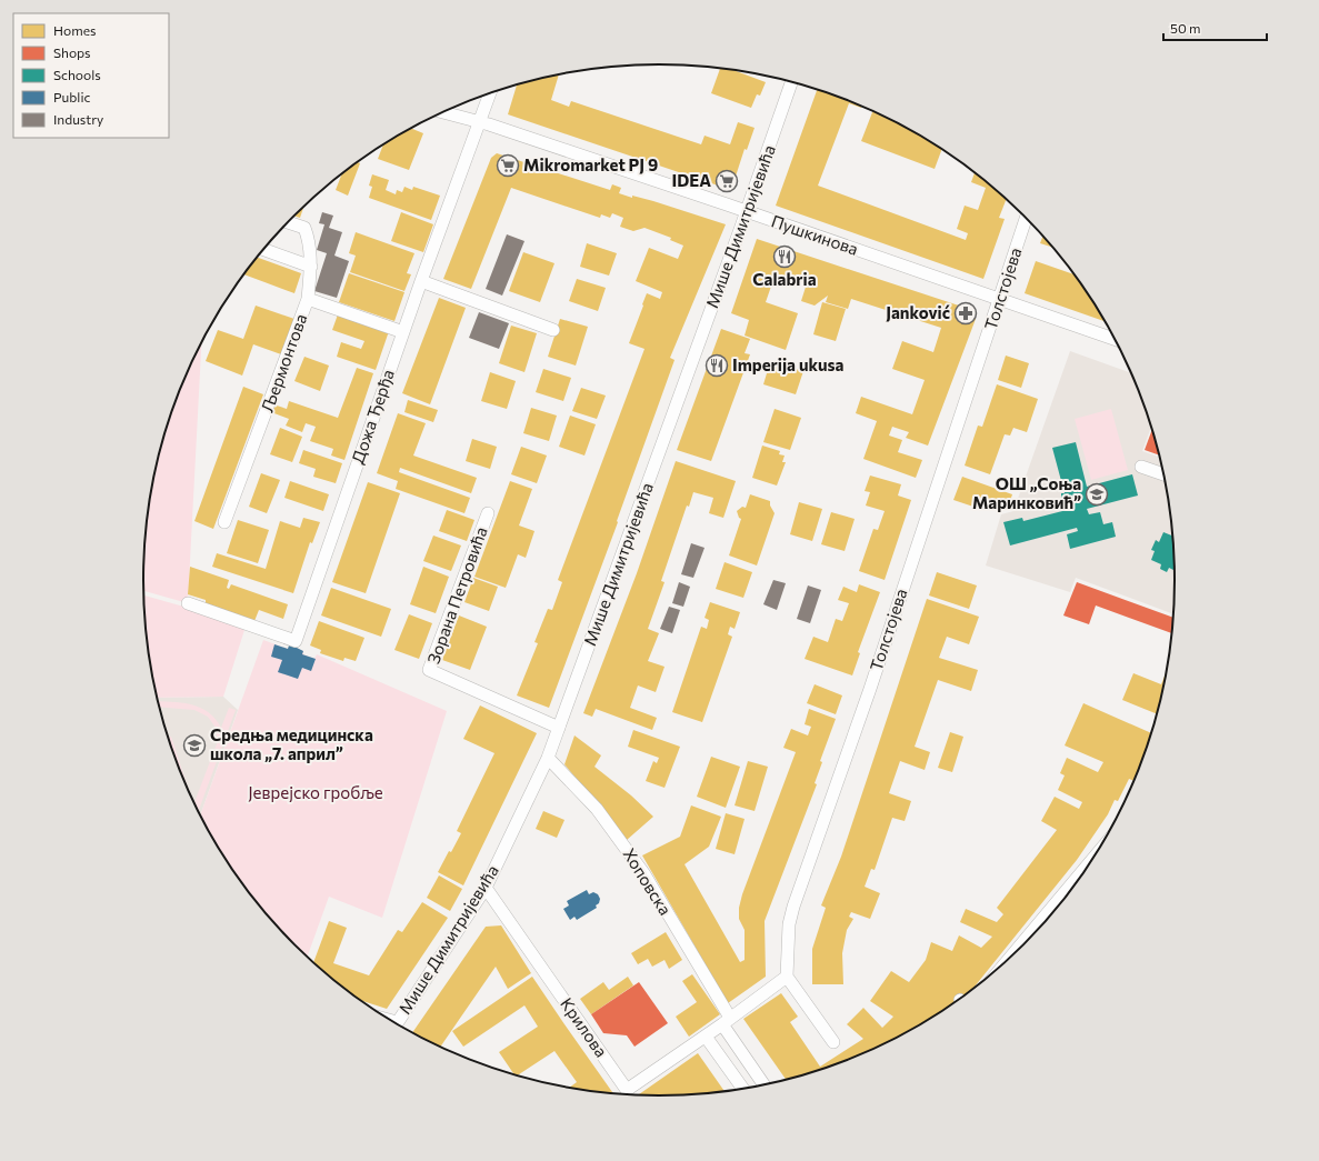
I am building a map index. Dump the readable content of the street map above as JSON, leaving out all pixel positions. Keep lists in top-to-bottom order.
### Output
{
  "streets": {
    "street": [
      "Мише Димитријевића",
      "Пушкинова",
      "Толстојева",
      "Љермонтова",
      "Дожа Ђерђа",
      "Зорана Петровића",
      "Хоповска",
      "Крилова"
    ]
  },
  "crossings": [
    ["Мише Димитријевића", "Пушкинова"],
    ["Мише Димитријевића", "Зорана Петровића"],
    ["Мише Димитријевића", "Хоповска"],
    ["Мише Димитријевића", "Крилова"],
    ["Пушкинова", "Толстојева"],
    ["Пушкинова", "Дожа Ђерђа"],
    ["Толстојева", "Крилова"],
    ["Љермонтова", "Дожа Ђерђа"],
    ["Хоповска", "Крилова"]
  ],
  "parks": ["Јеврејско гробље"],
  "places": {
    "supermarket": ["Mikromarket PJ 9", "IDEA"],
    "restaurant": ["Calabria", "Imperija ukusa"],
    "pharmacy": ["Janković"],
    "school or university": ["ОШ „Соња Маринковић”", "Средња медицинска школа „7. април”"]
  },
  "legend": [
    "Homes",
    "Shops",
    "Schools",
    "Public",
    "Industry"
  ],
  "scale_bar": "50 m"
}
